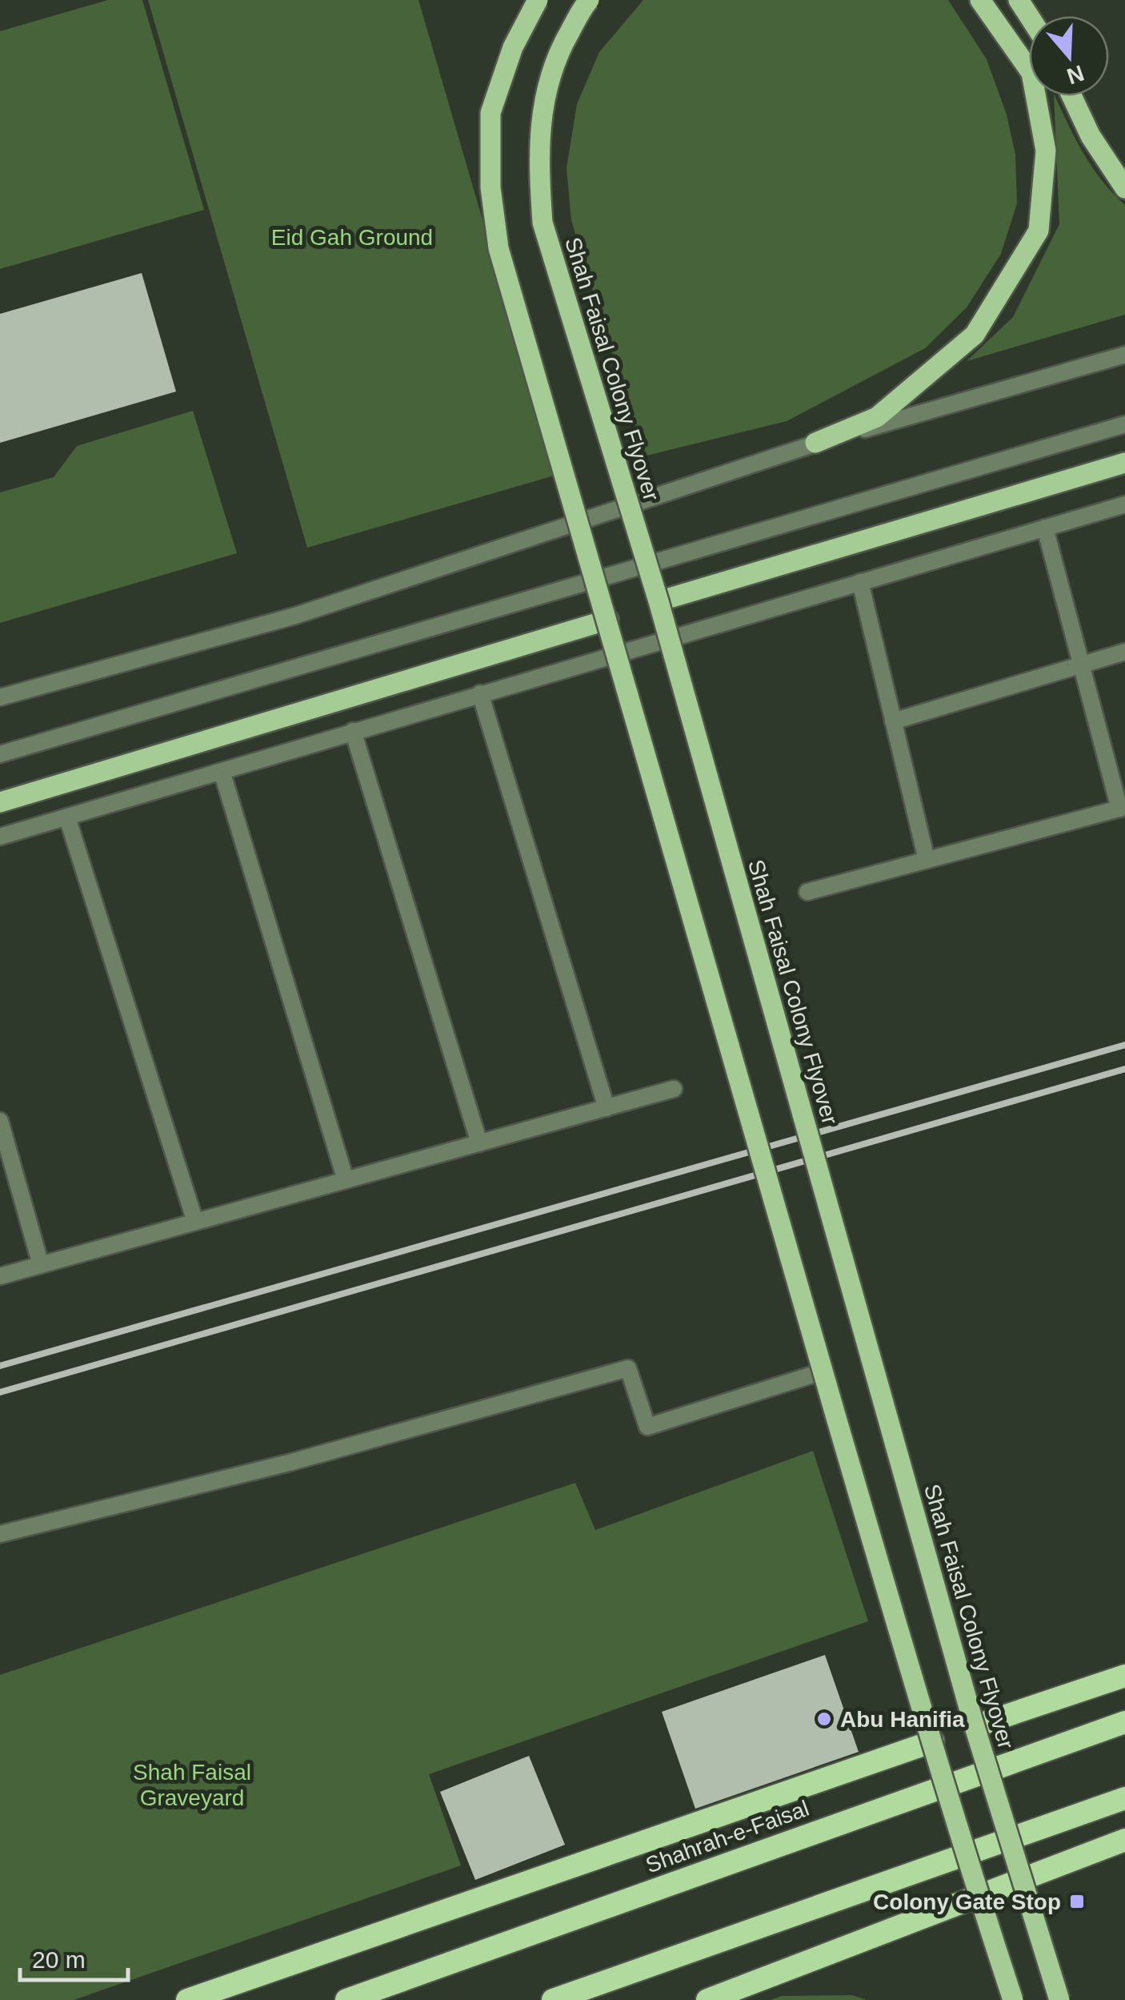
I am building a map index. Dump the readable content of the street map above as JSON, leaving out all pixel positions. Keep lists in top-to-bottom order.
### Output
{
  "streets": {
    "highway": ["Shahrah-e-Faisal"],
    "main road": ["Shah Faisal Colony Flyover"]
  },
  "parks": ["Eid Gah Ground", "Shah Faisal Graveyard"],
  "places": {
    "other": ["Abu Hanifia"],
    "transit": ["Colony Gate Stop"]
  },
  "scale_bar": "20 m",
  "north": "bottom"
}
